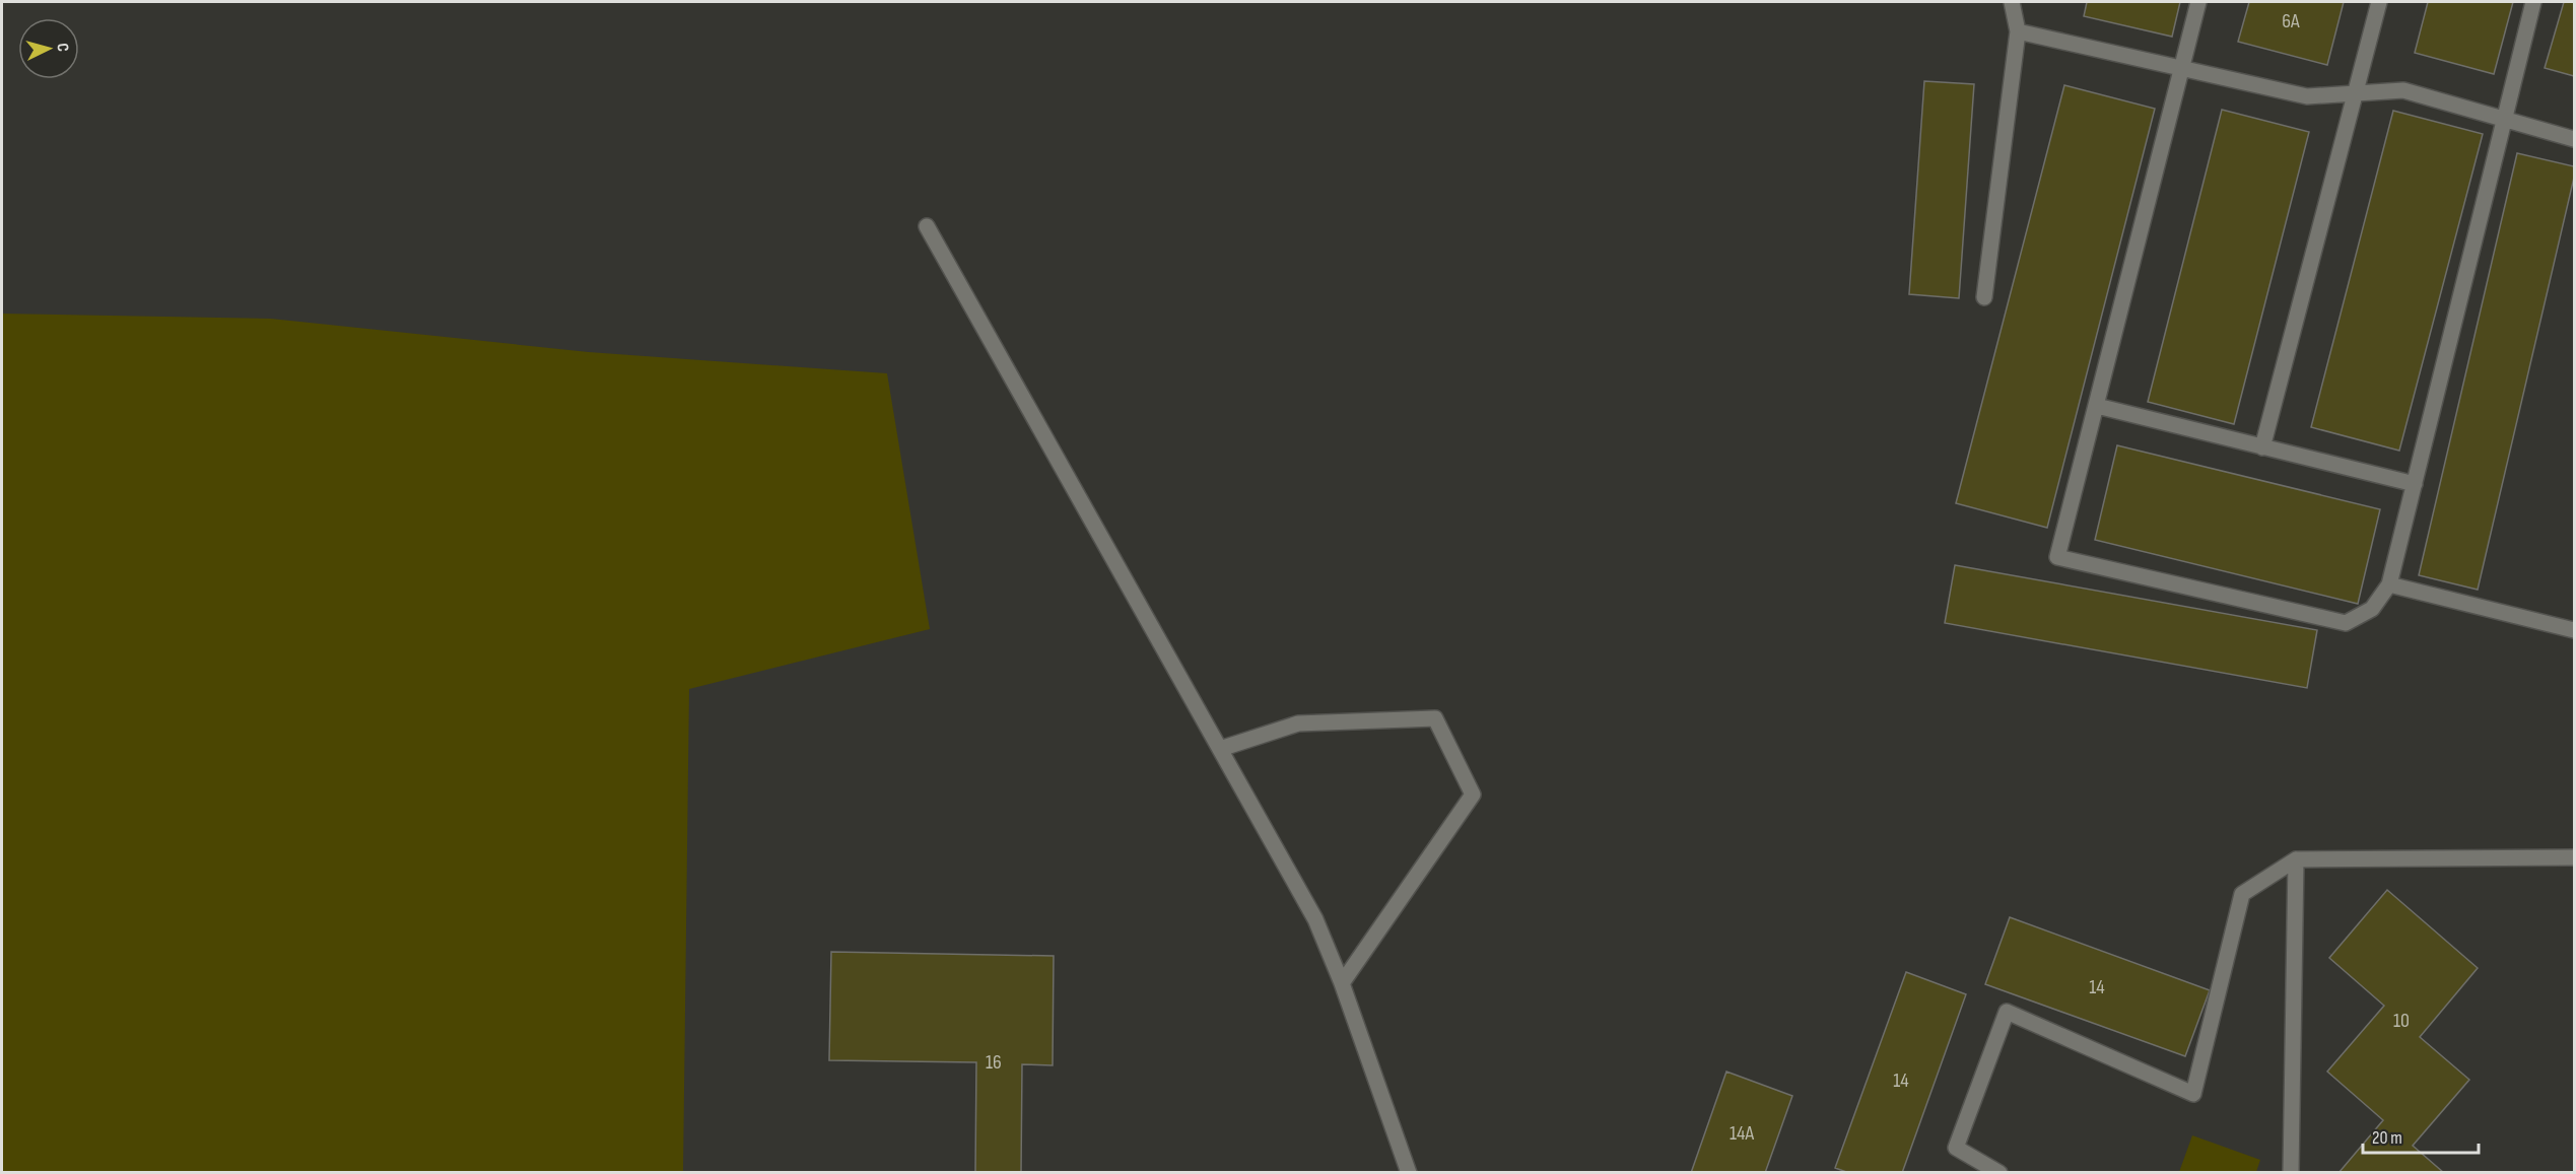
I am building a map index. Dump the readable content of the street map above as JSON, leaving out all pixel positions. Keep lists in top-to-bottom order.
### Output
{
  "house_numbers": [
    "6А",
    "14",
    "10",
    "16",
    "14",
    "14А"
  ],
  "scale_bar": "20 m",
  "north": "right"
}
